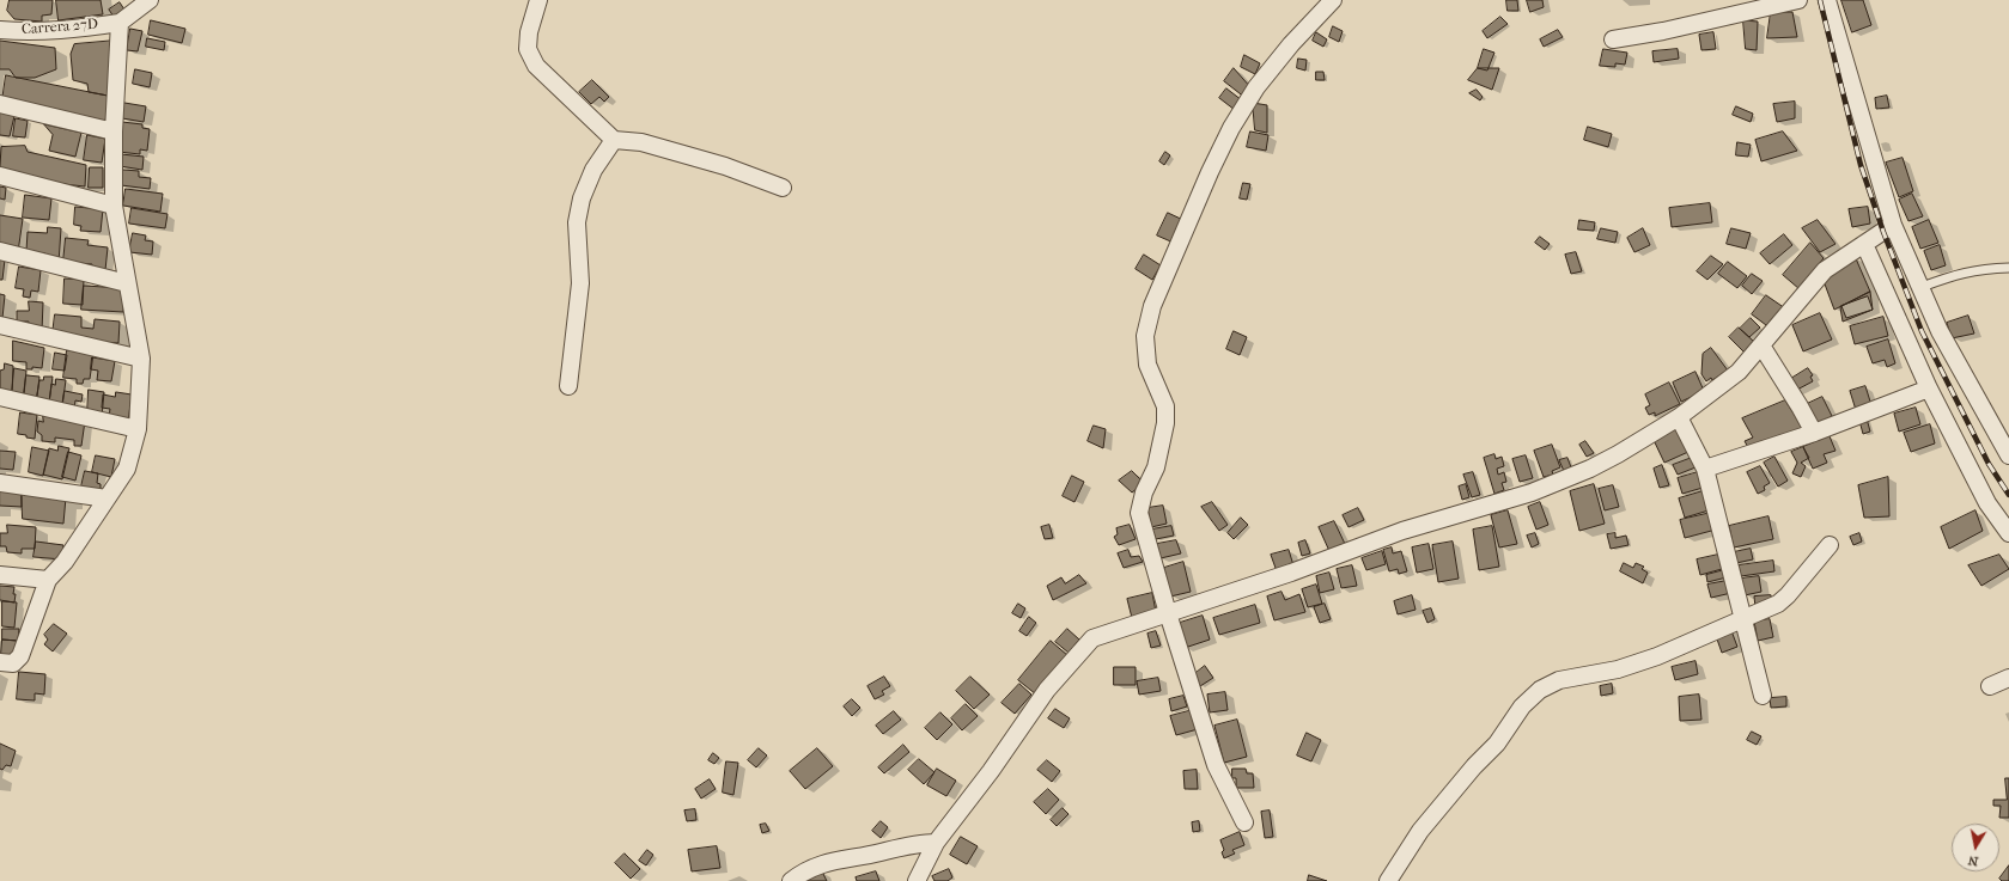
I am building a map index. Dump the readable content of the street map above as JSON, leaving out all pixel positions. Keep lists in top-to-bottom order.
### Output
{
  "streets": {
    "street": ["Carrera 27D"]
  },
  "north": "bottom"
}
